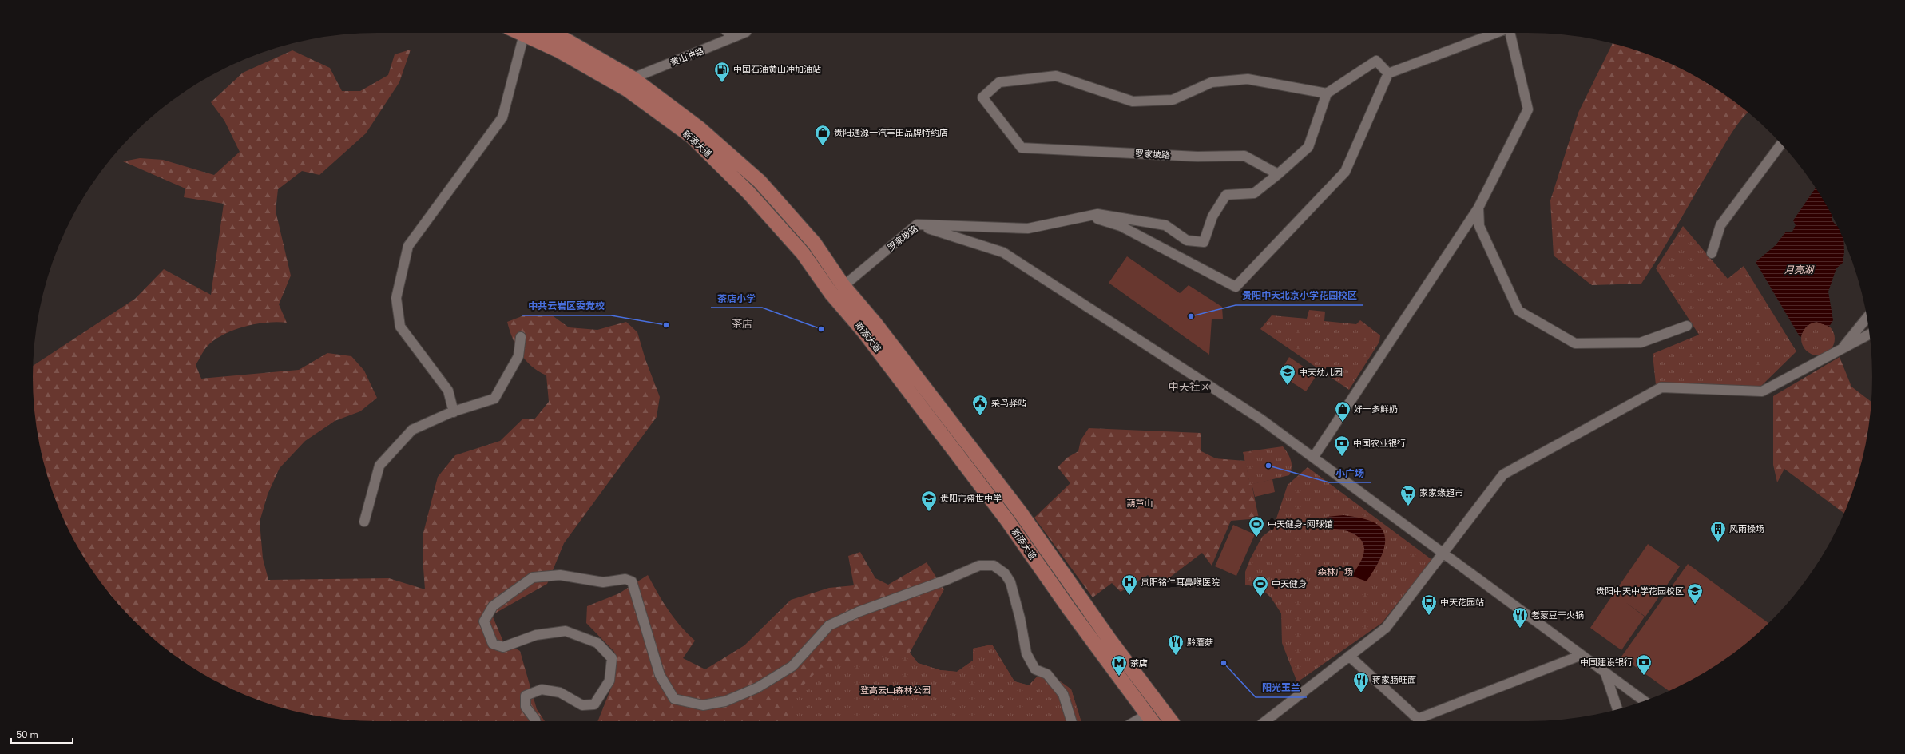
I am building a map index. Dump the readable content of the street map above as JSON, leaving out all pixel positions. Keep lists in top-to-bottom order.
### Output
{
  "streets": {
    "main road": ["新添大道"],
    "street": ["黄山冲路", "罗家坡路"]
  },
  "crossings": [
    ["黄山冲路", "新添大道"],
    ["新添大道", "罗家坡路"]
  ],
  "districts": ["茶店", "中天社区"],
  "water": ["月亮湖"],
  "parks": ["葫芦山", "森林广场", "登高云山森林公园"],
  "places": {
    "fuel station": ["中国石油黄山冲加油站"],
    "shop": ["贵阳通源一汽丰田品牌特约店", "好一多鲜奶"],
    "other": [
      "贵阳中天北京小学花园校区",
      "中共云岩区委党校",
      "茶店小学",
      "小广场",
      "阳光玉兰"
    ],
    "school or university": ["中天幼儿园", "贵阳市盛世中学", "贵阳中天中学花园校区"],
    "public building": ["菜鸟驿站"],
    "bank": ["中国农业银行", "中国建设银行"],
    "supermarket": ["家家缘超市"],
    "sports": ["中天健身-网球馆", "中天健身"],
    "building": ["风雨操场"],
    "hospital": ["贵阳铭仁耳鼻喉医院"],
    "bus stop": ["中天花园站"],
    "restaurant": ["老蒙豆干火锅", "黔蘑菇", "蒋家肠旺面"],
    "metro station": ["茶店"]
  },
  "scale_bar": "50 m"
}
